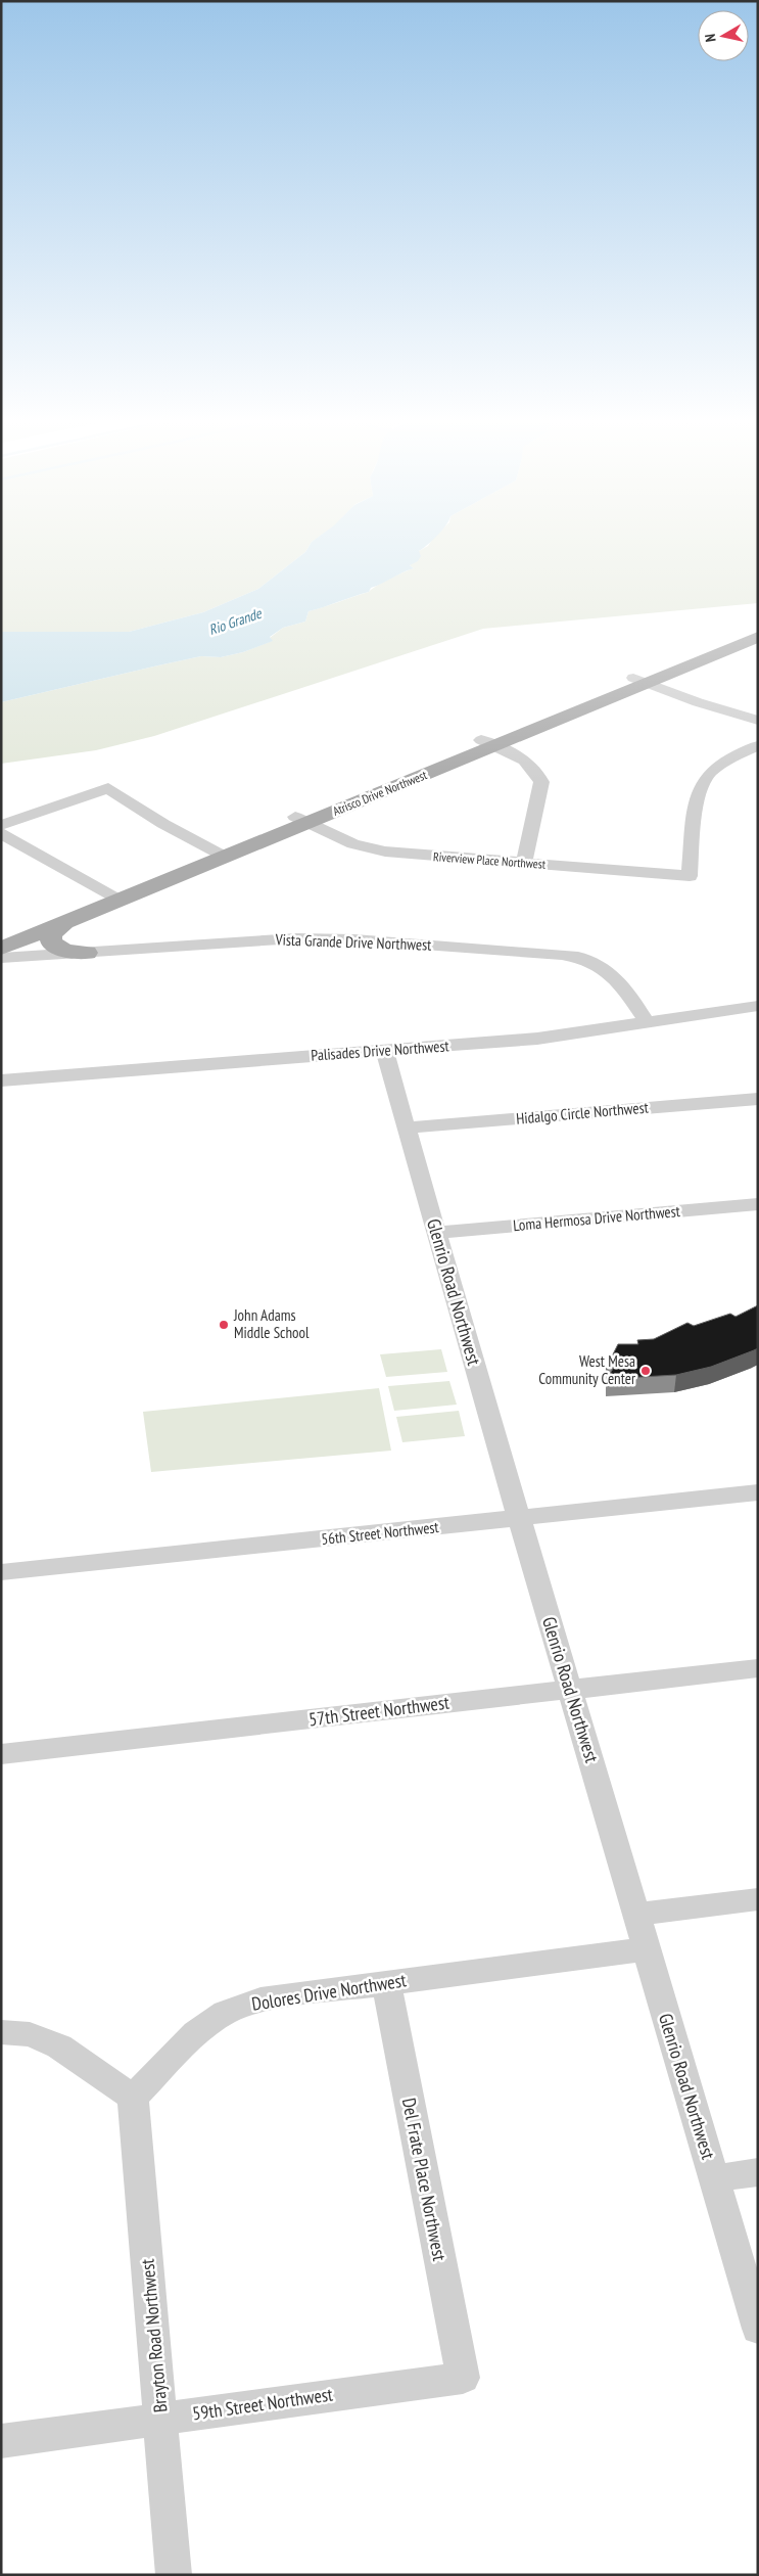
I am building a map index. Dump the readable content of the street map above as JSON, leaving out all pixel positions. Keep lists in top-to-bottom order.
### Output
{
  "streets": {
    "main road": ["Atrisco Drive Northwest"],
    "street": [
      "Riverview Place Northwest",
      "Vista Grande Drive Northwest",
      "Palisades Drive Northwest",
      "Hidalgo Circle Northwest",
      "Loma Hermosa Drive Northwest",
      "Glenrio Road Northwest",
      "56th Street Northwest",
      "57th Street Northwest",
      "Dolores Drive Northwest",
      "Del Frate Place Northwest",
      "Brayton Road Northwest",
      "59th Street Northwest"
    ]
  },
  "crossings": [
    ["Atrisco Drive Northwest", "Riverview Place Northwest"],
    ["Vista Grande Drive Northwest", "Palisades Drive Northwest"],
    ["Palisades Drive Northwest", "Glenrio Road Northwest"],
    ["Hidalgo Circle Northwest", "Glenrio Road Northwest"],
    ["Loma Hermosa Drive Northwest", "Glenrio Road Northwest"],
    ["Glenrio Road Northwest", "56th Street Northwest"],
    ["Glenrio Road Northwest", "57th Street Northwest"],
    ["Glenrio Road Northwest", "Dolores Drive Northwest"],
    ["Dolores Drive Northwest", "Del Frate Place Northwest"],
    ["Dolores Drive Northwest", "Brayton Road Northwest"],
    ["Del Frate Place Northwest", "59th Street Northwest"],
    ["Brayton Road Northwest", "59th Street Northwest"]
  ],
  "water": ["Rio Grande"],
  "places": ["John Adams Middle School", "West Mesa Community Center"],
  "north": "left"
}
